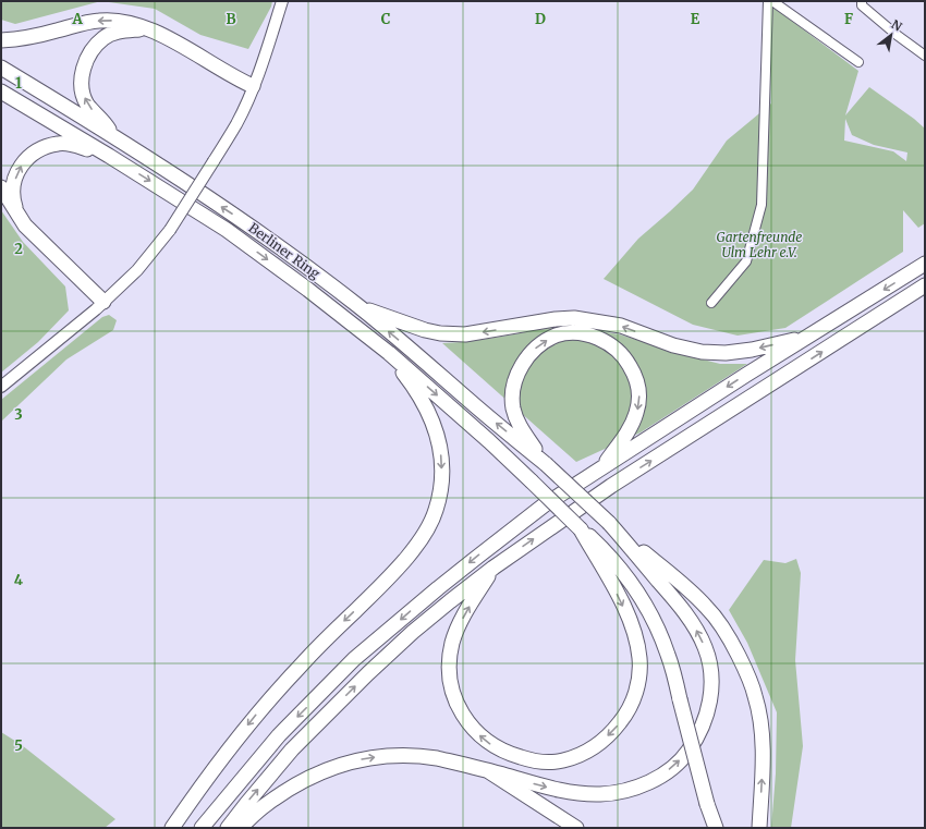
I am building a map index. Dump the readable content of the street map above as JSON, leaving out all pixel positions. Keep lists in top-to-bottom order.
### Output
{
  "streets": {
    "main road": ["Berliner Ring"]
  },
  "parks": ["Gartenfreunde Ulm Lehr e.V."],
  "north": "top right",
  "grid": {
    "columns": [
      "A",
      "B",
      "C",
      "D",
      "E",
      "F"
    ],
    "rows": [
      "1",
      "2",
      "3",
      "4",
      "5"
    ]
  }
}
